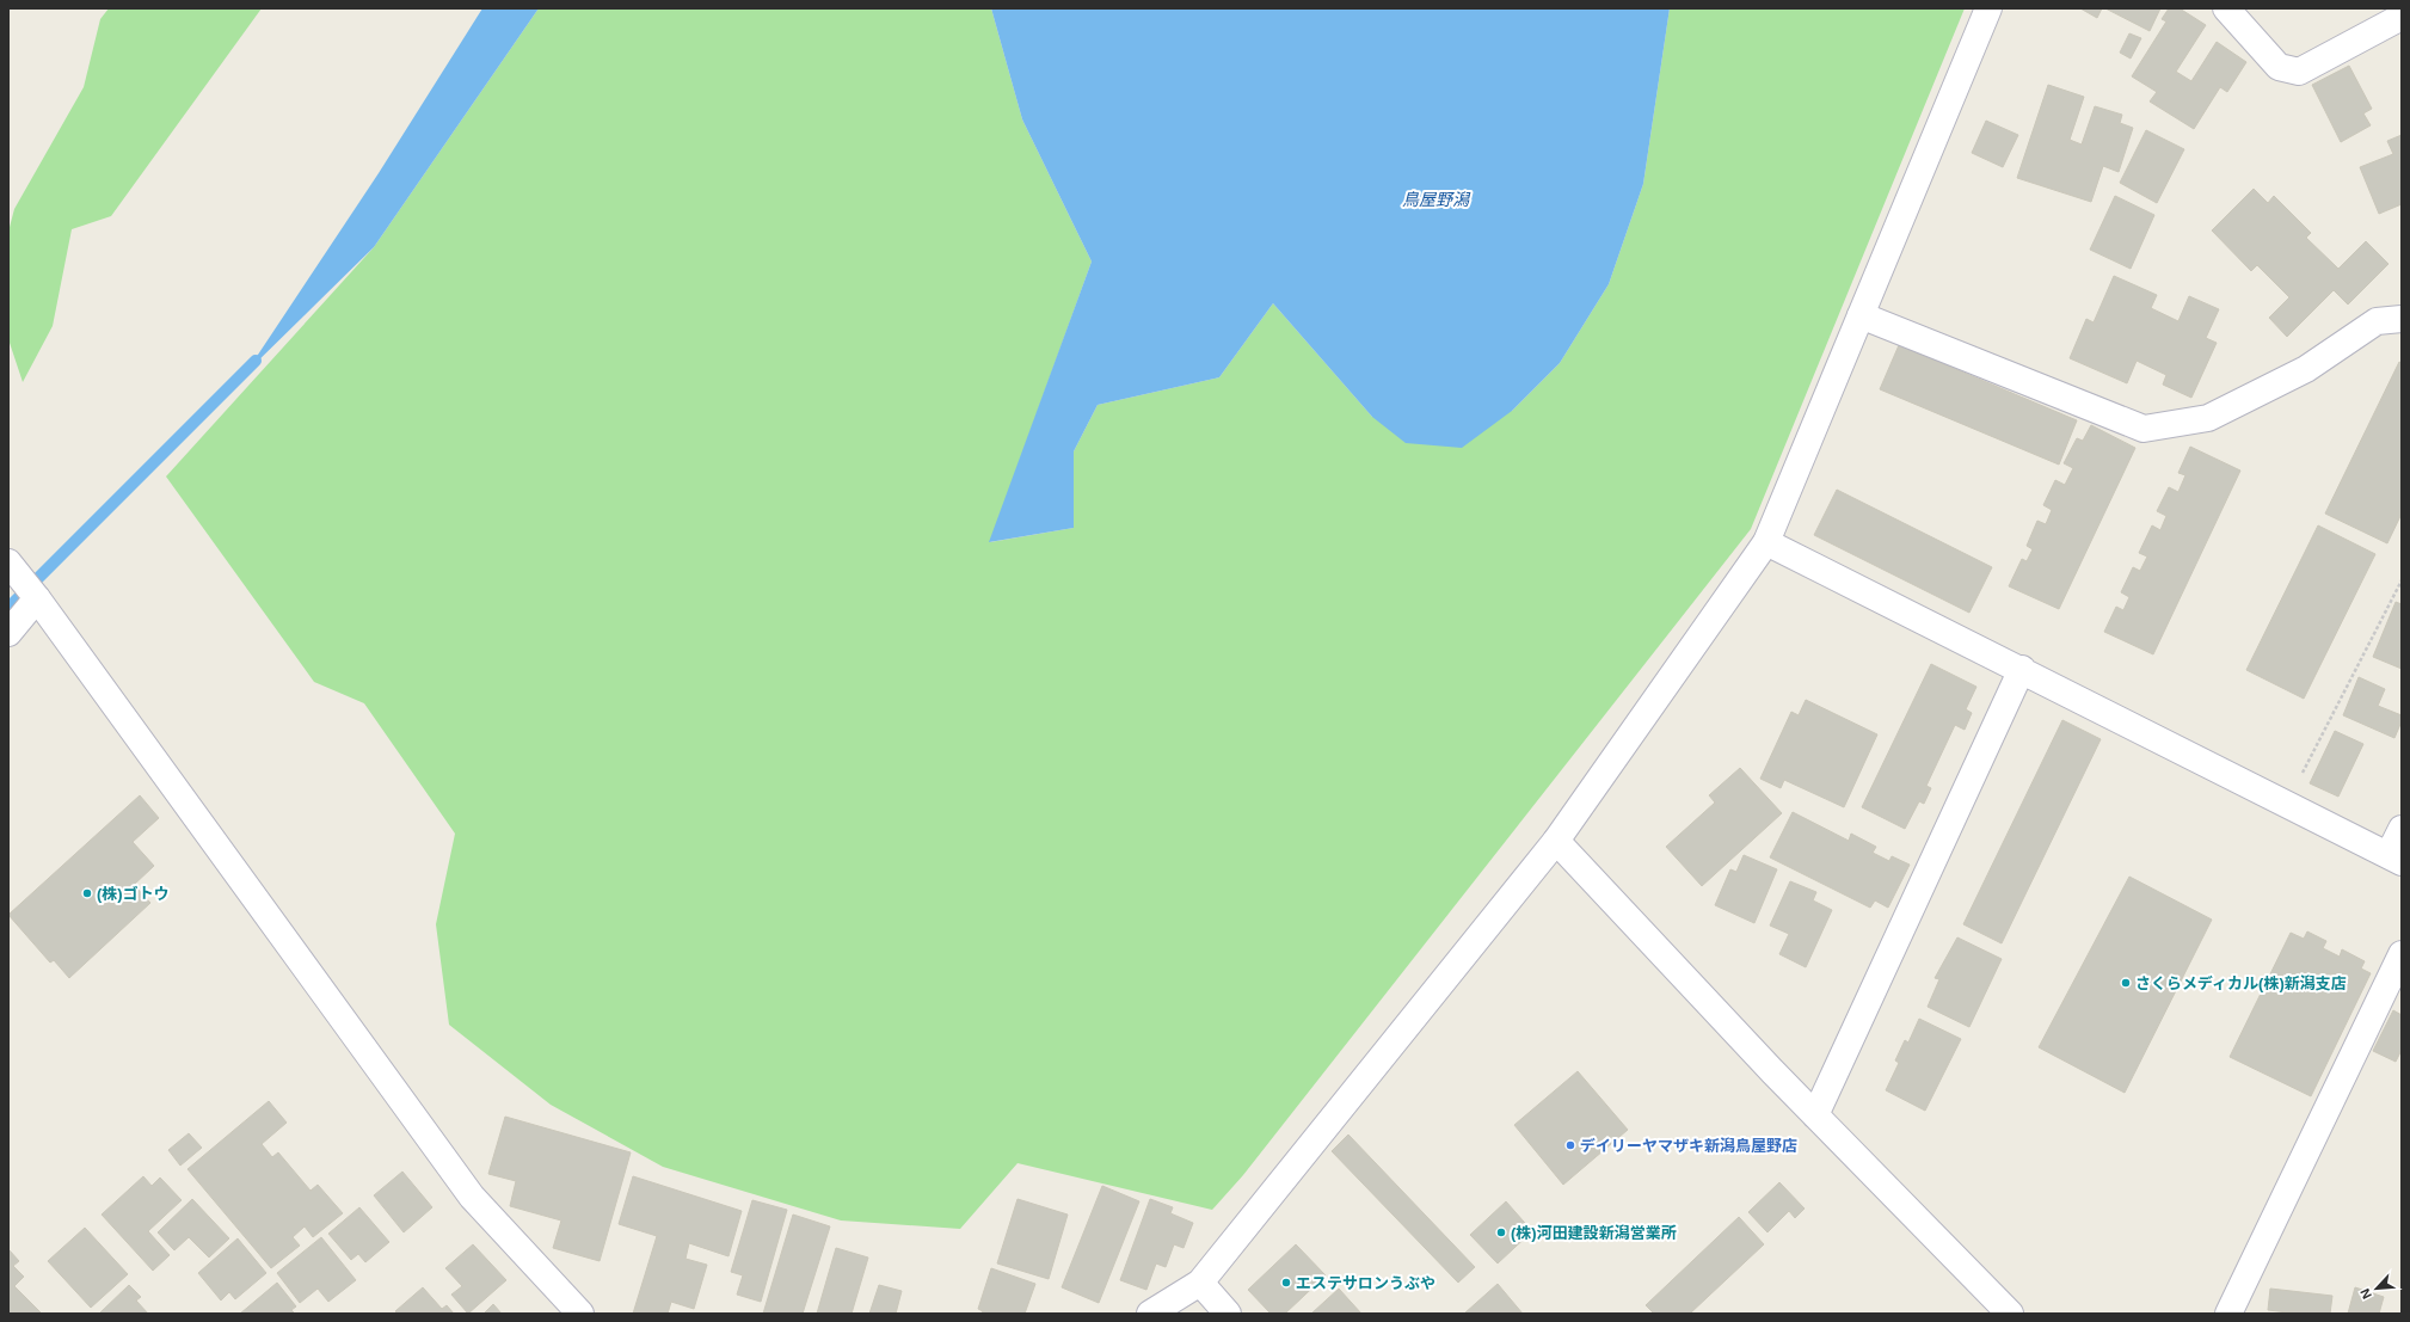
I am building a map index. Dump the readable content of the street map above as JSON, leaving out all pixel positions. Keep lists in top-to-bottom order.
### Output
{
  "water": ["鳥屋野潟"],
  "places": [
    "(株)ゴトウ",
    "さくらメディカル(株)新潟支店",
    "デイリーヤマザキ新潟鳥屋野店",
    "(株)河田建設新潟営業所",
    "エステサロンうぶや"
  ],
  "north": "bottom left"
}
